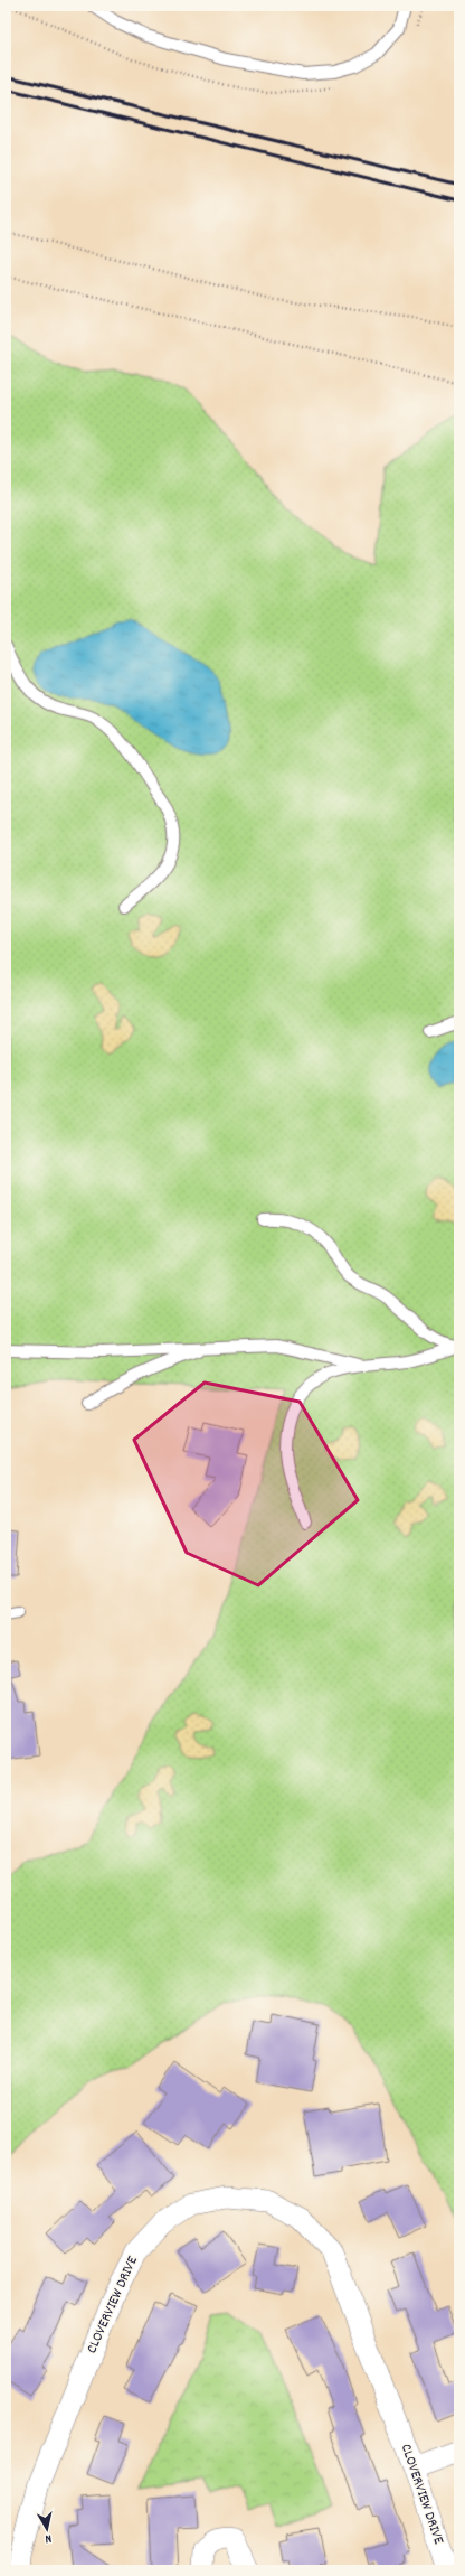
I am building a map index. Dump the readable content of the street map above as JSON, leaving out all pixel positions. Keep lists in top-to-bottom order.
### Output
{
  "streets": {
    "street": ["CLOVERVIEW DRIVE"]
  },
  "north": "bottom"
}
